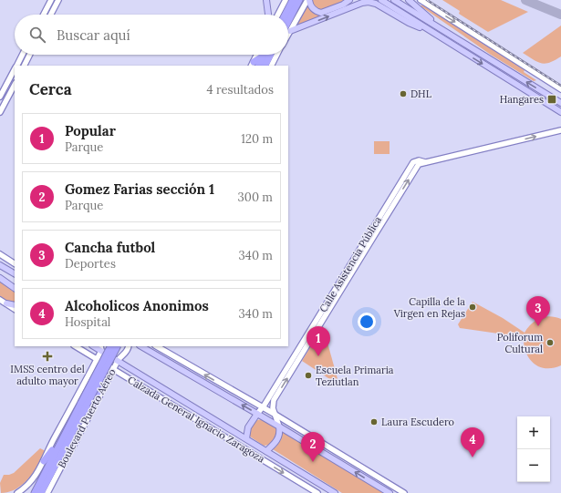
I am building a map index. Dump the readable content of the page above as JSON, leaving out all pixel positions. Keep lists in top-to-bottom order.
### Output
{
  "streets": {
    "main road": ["Calzada General Ignacio Zaragoza"],
    "street": ["Calle Asistencia Pública", "Boulevard Puerto Aéreo"]
  },
  "crossings": [
    ["Calle Asistencia Pública", "Calzada General Ignacio Zaragoza"],
    ["Boulevard Puerto Aéreo", "Calzada General Ignacio Zaragoza"]
  ],
  "places": {
    "other": [
      "DHL",
      "Capilla de la Virgen en Rejas",
      "Poliforum Cultural",
      "Escuela Primaria Teziutlan",
      "Laura Escudero"
    ],
    "transit": ["Hangares"],
    "health": ["IMSS centro del adulto mayor"]
  },
  "page": {
    "search": "Buscar aquí",
    "heading": ["Cerca", "4 resultados"],
    "list": [
      {
        "mark": "1",
        "name": "Popular",
        "note": "Parque",
        "value": "120 m"
      },
      {
        "mark": "2",
        "name": "Gomez Farias sección 1",
        "note": "Parque",
        "value": "300 m"
      },
      {
        "mark": "3",
        "name": "Cancha futbol",
        "note": "Deportes",
        "value": "340 m"
      },
      {
        "mark": "4",
        "name": "Alcoholicos Anonimos",
        "note": "Hospital",
        "value": "340 m"
      }
    ],
    "pins": [
      "3",
      "1",
      "4",
      "2"
    ],
    "map_buttons": ["+", "−"]
  }
}
